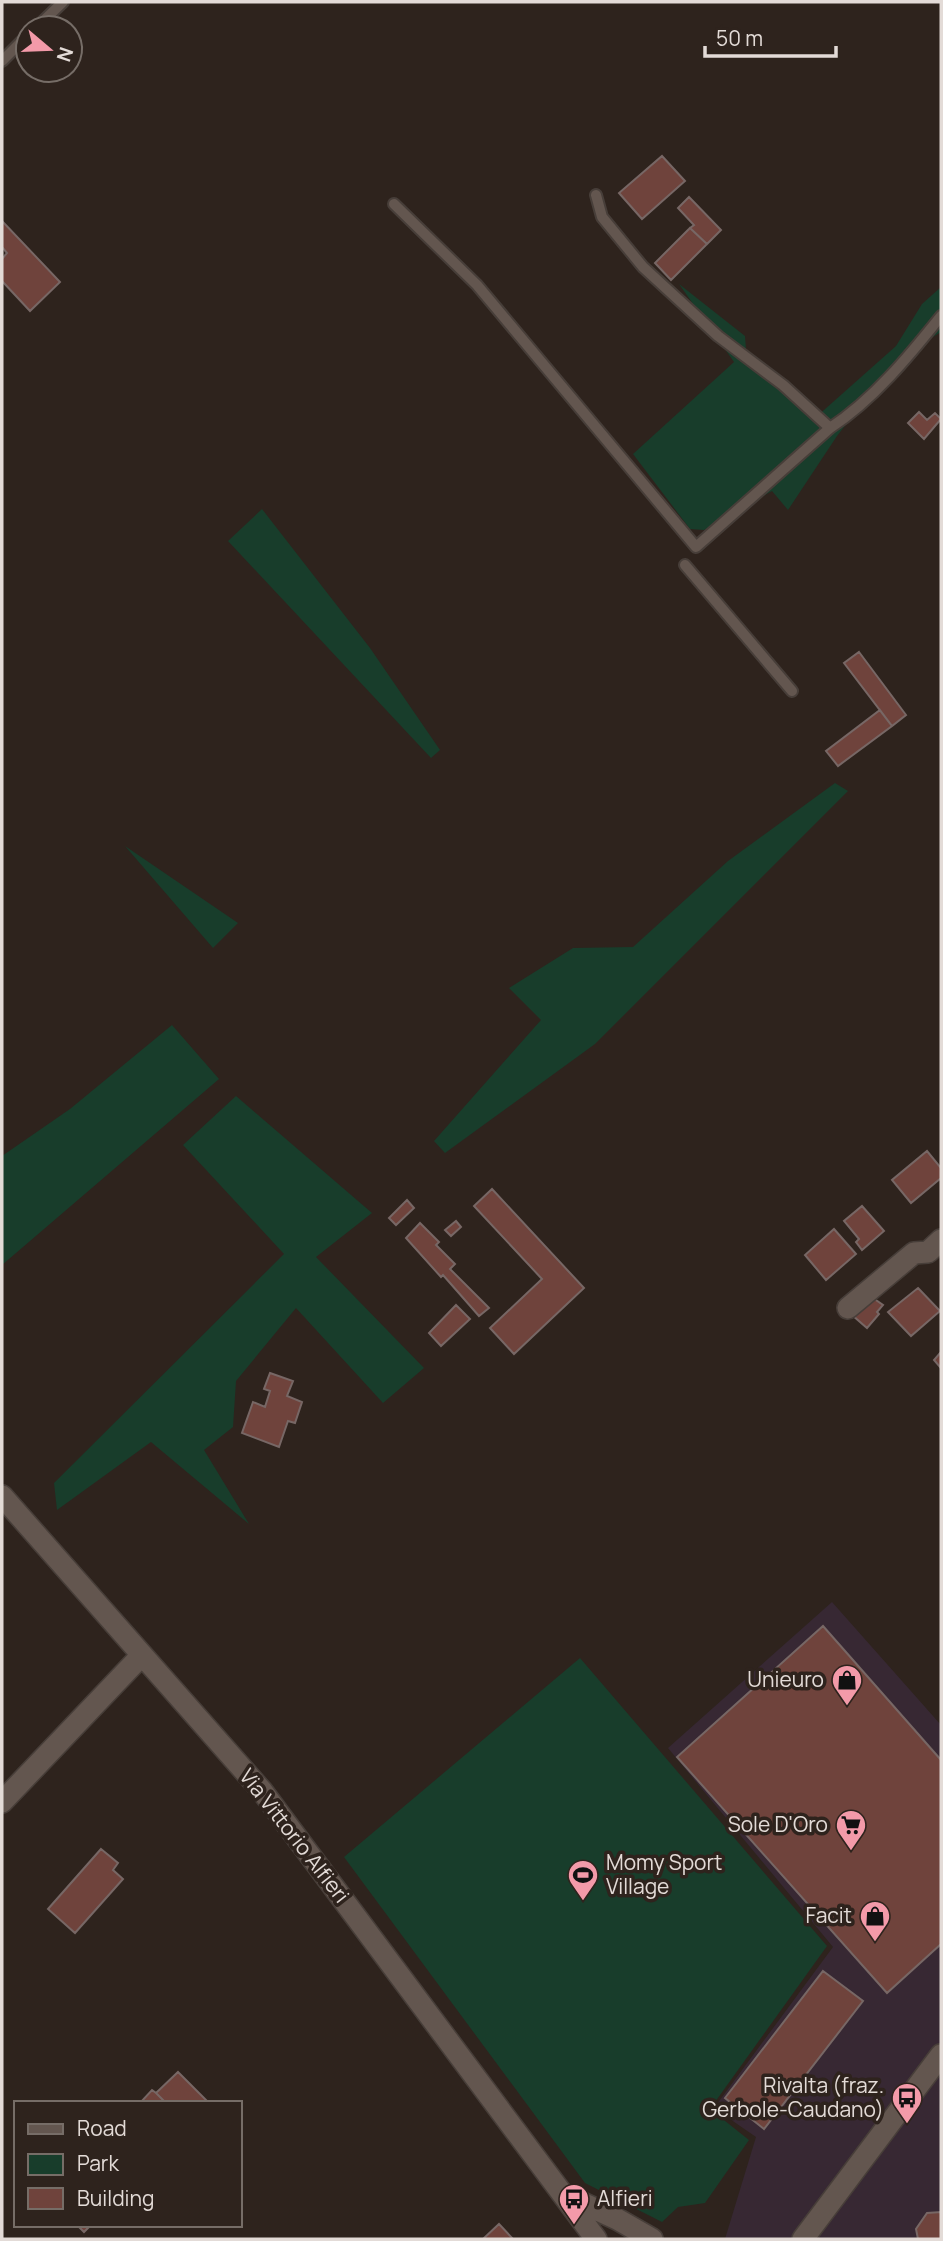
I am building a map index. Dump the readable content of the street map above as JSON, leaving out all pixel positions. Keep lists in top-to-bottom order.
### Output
{
  "streets": {
    "street": ["Via Vittorio Alfieri"]
  },
  "places": {
    "shop": ["Unieuro", "Facit"],
    "supermarket": ["Sole D'Oro"],
    "sports": ["Momy Sport Village"],
    "bus stop": ["Rivalta (fraz. Gerbole-Caudano)", "Alfieri"]
  },
  "legend": ["Road", "Park", "Building"],
  "scale_bar": "50 m",
  "north": "right"
}
